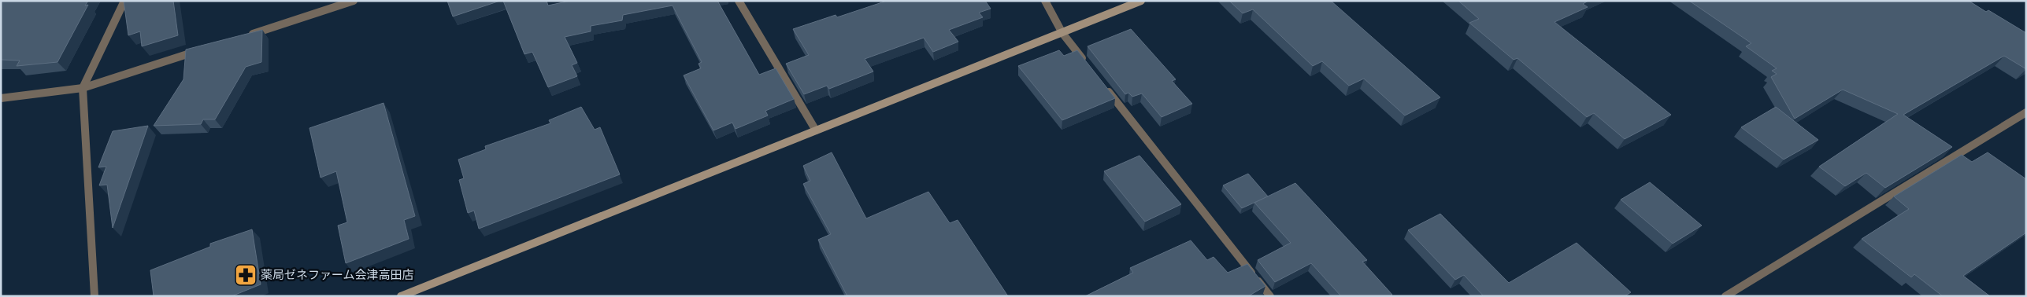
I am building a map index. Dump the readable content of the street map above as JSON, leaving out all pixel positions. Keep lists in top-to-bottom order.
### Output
{
  "places": {
    "pharmacy": ["薬局ゼネファーム会津高田店"]
  }
}
